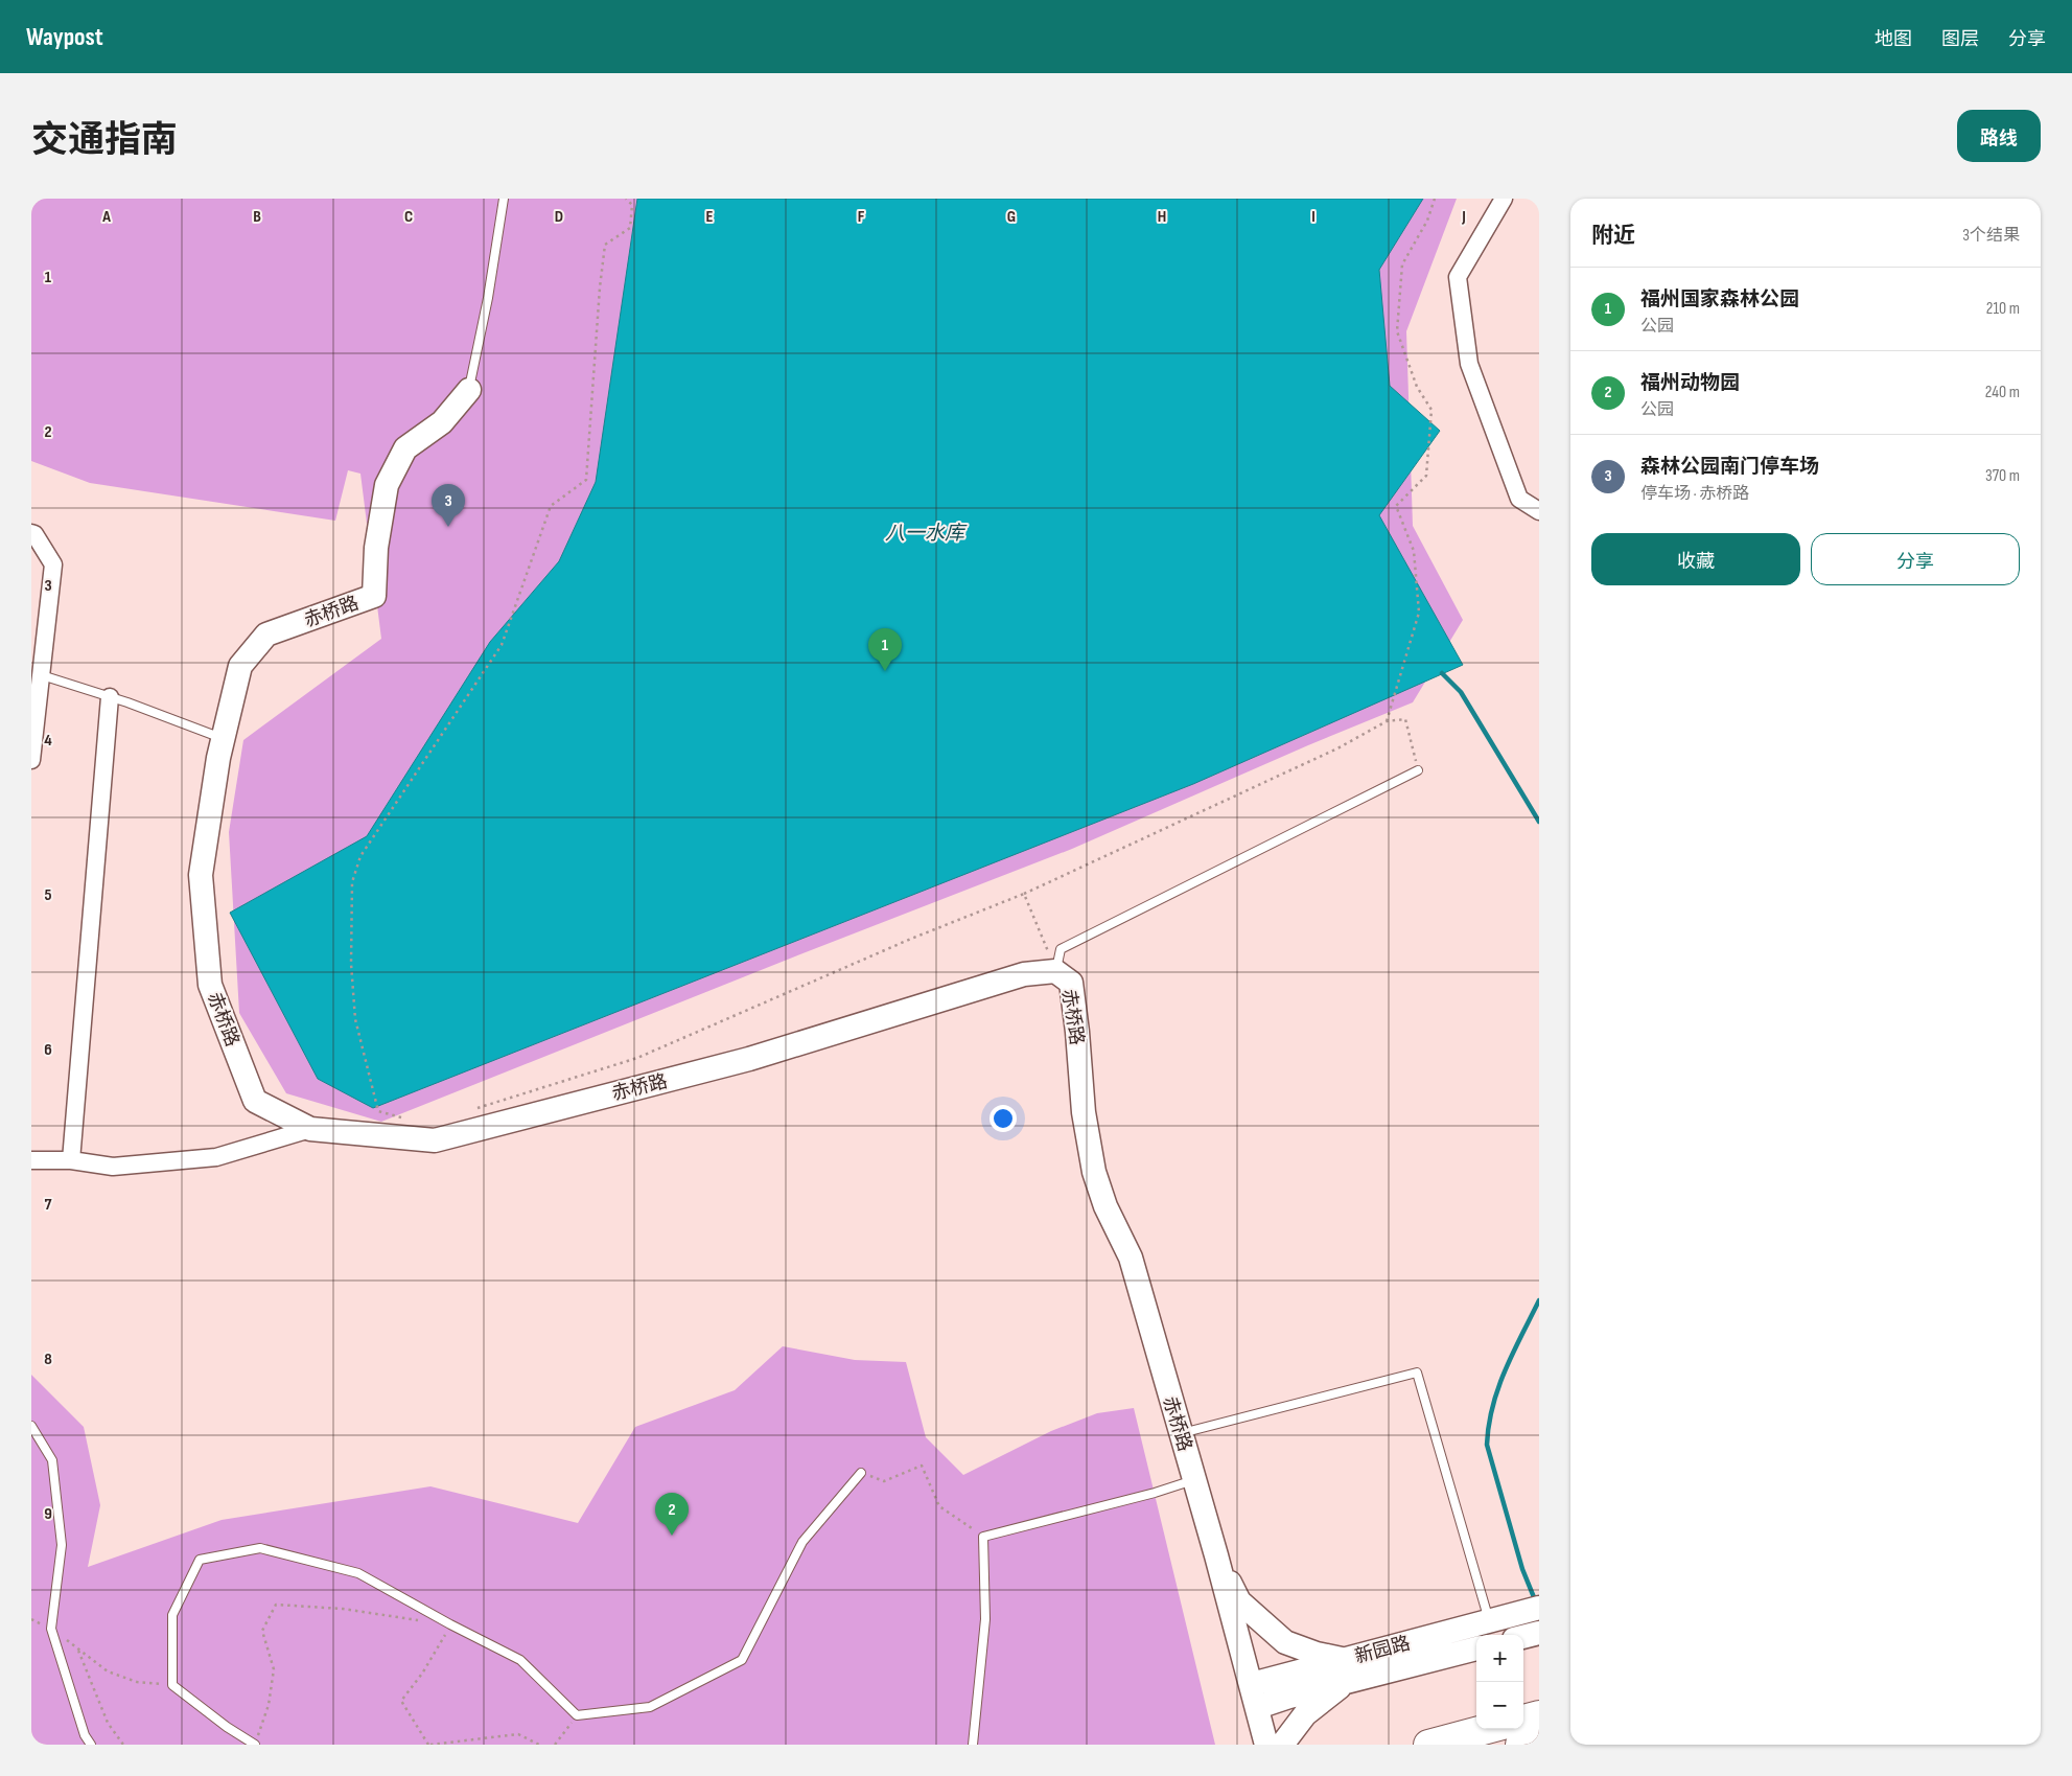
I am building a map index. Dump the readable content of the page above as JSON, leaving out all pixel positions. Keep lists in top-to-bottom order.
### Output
{
  "streets": {
    "street": ["赤桥路", "新园路"]
  },
  "crossings": [
    ["赤桥路", "新园路"]
  ],
  "water": ["八一水库"],
  "page": {
    "header": "Waypost",
    "nav": ["地图", "图层", "分享"],
    "title": "交通指南",
    "buttons": [
      "路线",
      ["收藏", "分享"]
    ],
    "heading": ["附近", "3个结果"],
    "list": [
      {
        "mark": "1",
        "name": "福州国家森林公园",
        "note": "公园",
        "value": "210 m"
      },
      {
        "mark": "2",
        "name": "福州动物园",
        "note": "公园",
        "value": "240 m"
      },
      {
        "mark": "3",
        "name": "森林公园南门停车场",
        "note": "停车场 · 赤桥路",
        "value": "370 m"
      }
    ],
    "pins": ["3", "1", "2"],
    "map_buttons": ["+", "−"]
  },
  "grid": {
    "columns": [
      "A",
      "B",
      "C",
      "D",
      "E",
      "F",
      "G",
      "H",
      "I",
      "J"
    ],
    "rows": [
      "1",
      "2",
      "3",
      "4",
      "5",
      "6",
      "7",
      "8",
      "9"
    ]
  }
}
